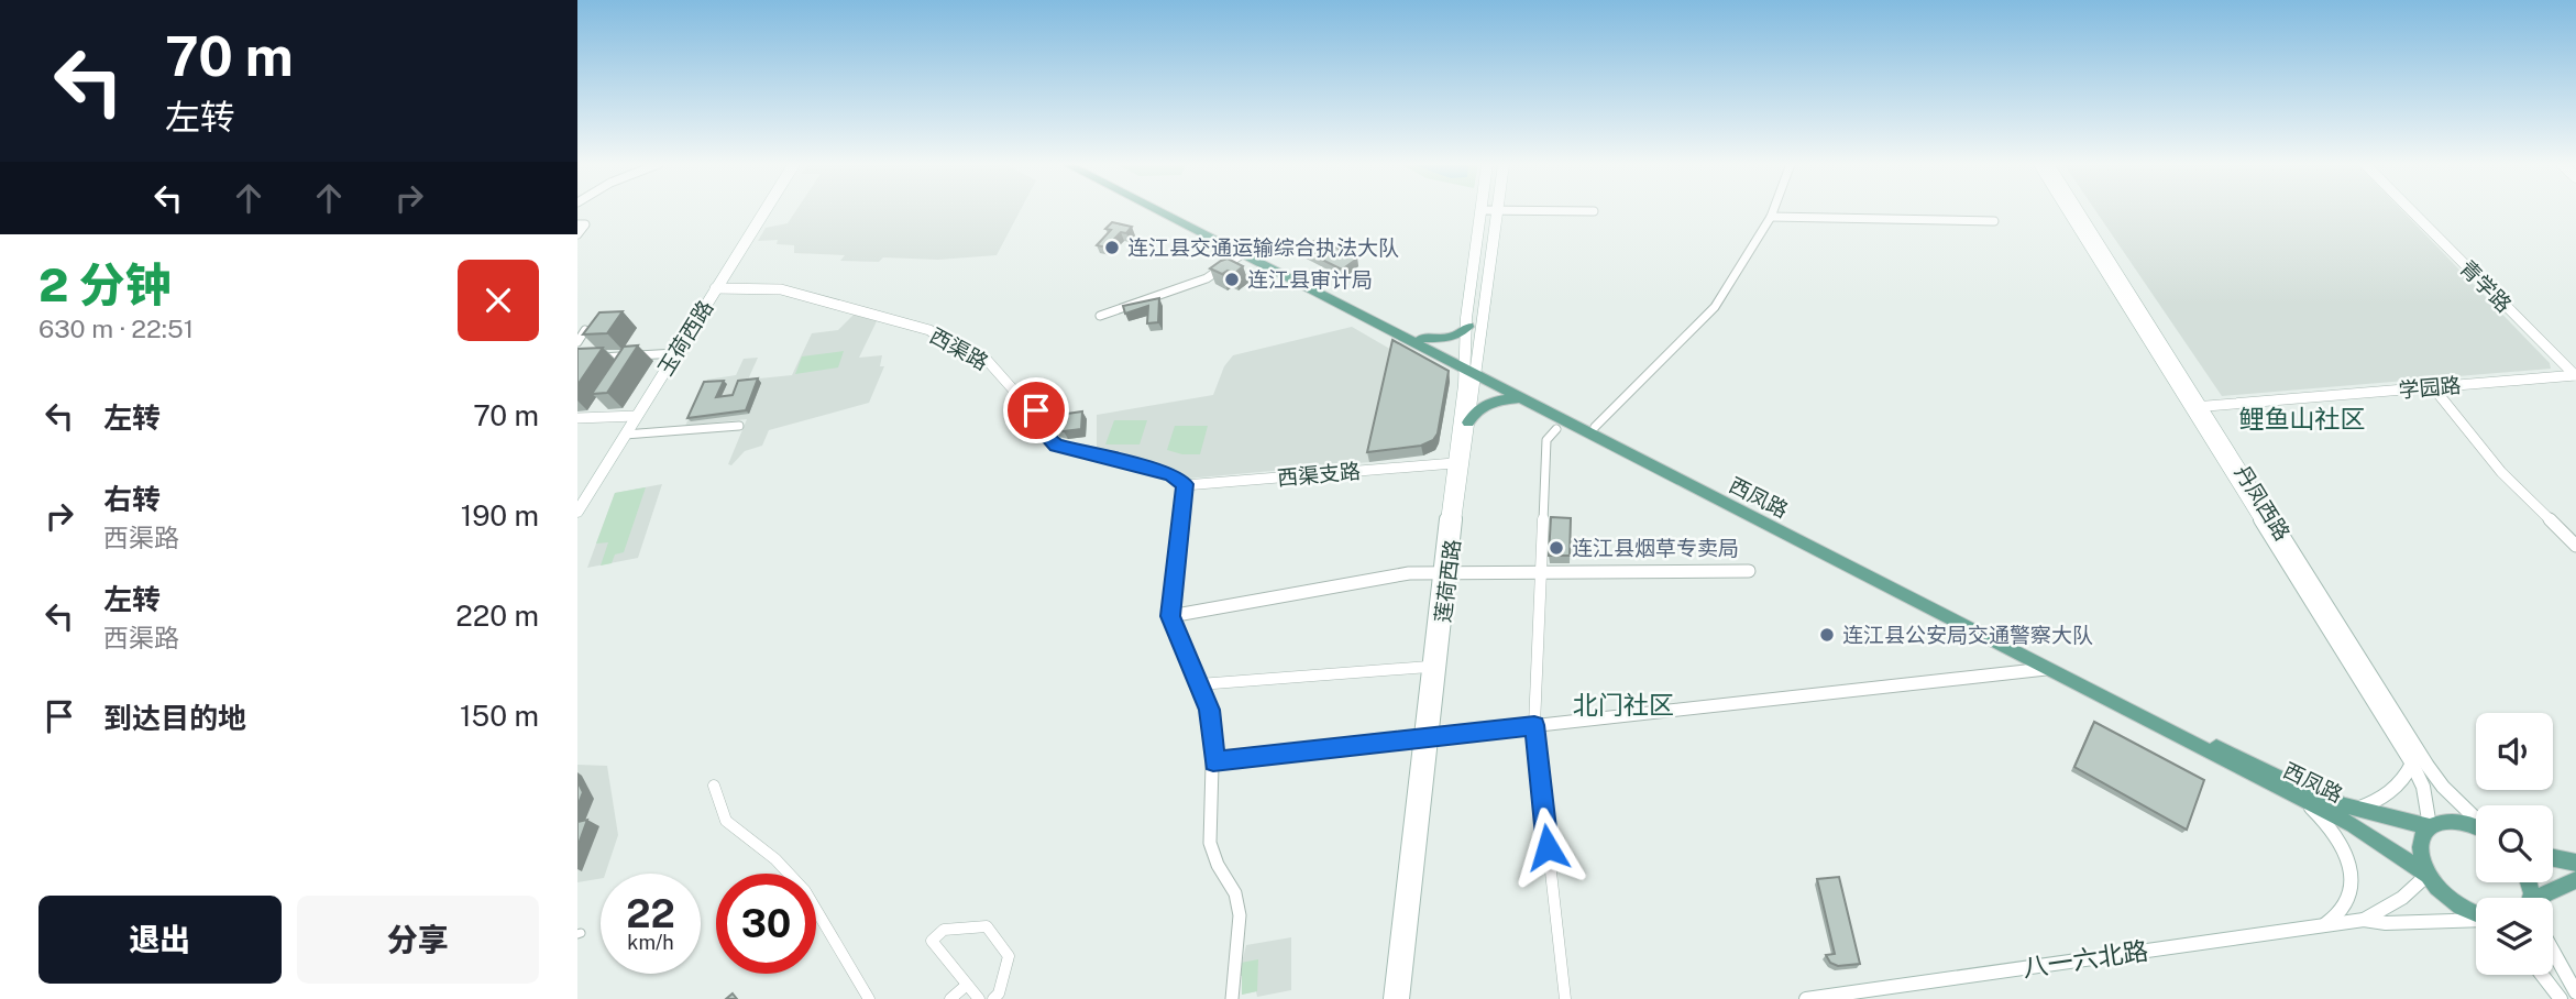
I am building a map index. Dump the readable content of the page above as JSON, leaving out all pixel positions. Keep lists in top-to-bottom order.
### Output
{
  "streets": {
    "main road": [
      "玉荷西路",
      "西凤路",
      "丹凤西路",
      "莲荷西路",
      "八一六北路"
    ],
    "street": [
      "青学路",
      "西渠路",
      "学园路",
      "西渠支路"
    ]
  },
  "crossings": [
    ["青学路", "学园路"],
    ["玉荷西路", "西渠路"],
    ["西渠路", "西渠支路"],
    ["学园路", "丹凤西路"],
    ["西渠支路", "莲荷西路"],
    ["西凤路", "丹凤西路"],
    ["西凤路", "莲荷西路"],
    ["西凤路", "八一六北路"]
  ],
  "districts": ["鲤鱼山社区", "北门社区"],
  "places": [
    "连江县交通运输综合执法大队",
    "连江县审计局",
    "连江县烟草专卖局",
    "连江县公安局交通警察大队"
  ],
  "page": {
    "turn": ["70 m", "左转"],
    "heading": ["2 分钟", "630 m · 22:51"],
    "list": [
      {
        "name": "左转",
        "value": "70 m"
      },
      {
        "name": "右转",
        "note": "西渠路",
        "value": "190 m"
      },
      {
        "name": "左转",
        "note": "西渠路",
        "value": "220 m"
      },
      {
        "name": "到达目的地",
        "value": "150 m"
      }
    ],
    "speed": "22 km/h",
    "limit": "30",
    "buttons": ["退出", "分享"]
  }
}
